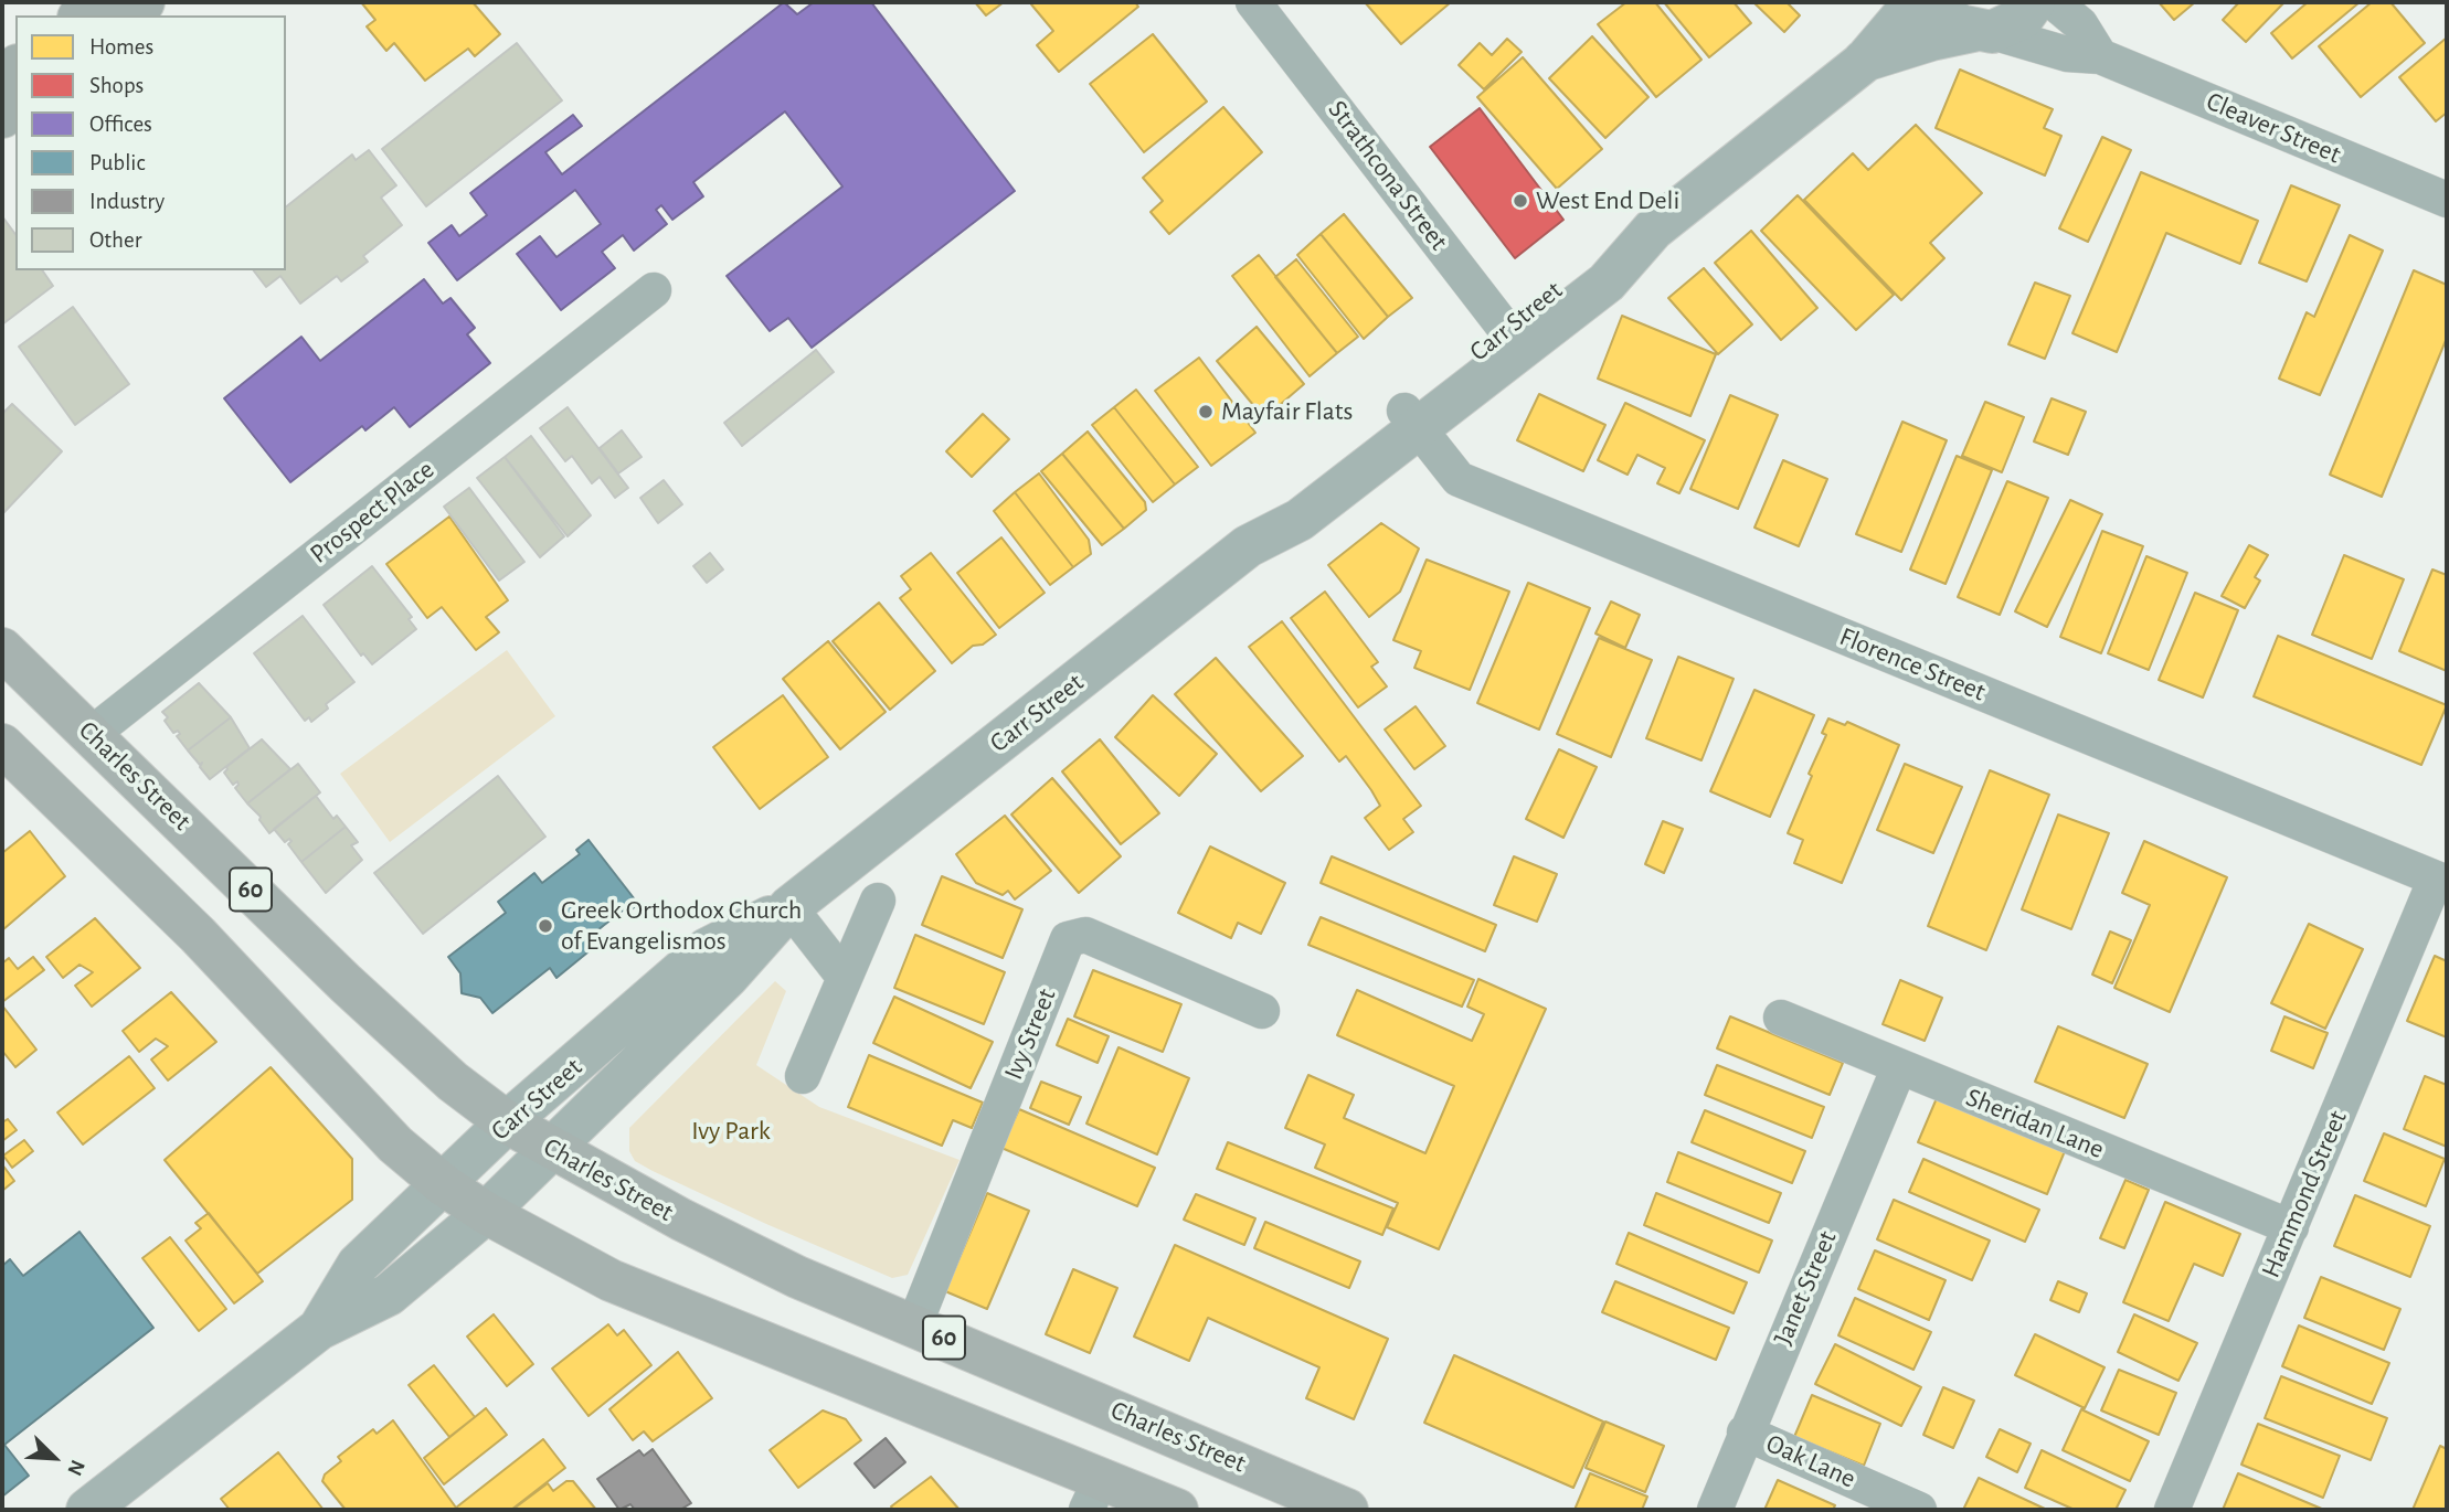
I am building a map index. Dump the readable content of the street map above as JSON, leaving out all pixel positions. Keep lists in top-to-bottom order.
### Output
{
  "streets": {
    "highway": ["Charles Street", "60"],
    "street": [
      "Cleaver Street",
      "Strathcona Street",
      "Carr Street",
      "Prospect Place",
      "Florence Street",
      "Ivy Street",
      "Sheridan Lane",
      "Hammond Street",
      "Janet Street",
      "Oak Lane"
    ]
  },
  "crossings": [
    ["Cleaver Street", "Carr Street"],
    ["Strathcona Street", "Carr Street"],
    ["Carr Street", "Florence Street"],
    ["Carr Street", "Charles Street"],
    ["Carr Street", "60"],
    ["Prospect Place", "Charles Street"],
    ["Florence Street", "Hammond Street"],
    ["Charles Street", "Ivy Street"],
    ["Sheridan Lane", "Hammond Street"],
    ["Sheridan Lane", "Janet Street"],
    ["Janet Street", "Oak Lane"]
  ],
  "parks": ["Ivy Park"],
  "places": ["West End Deli", "Mayfair Flats", "Greek Orthodox Church of Evangelismos"],
  "legend": [
    "Homes",
    "Shops",
    "Offices",
    "Public",
    "Industry",
    "Other"
  ],
  "north": "bottom right"
}
